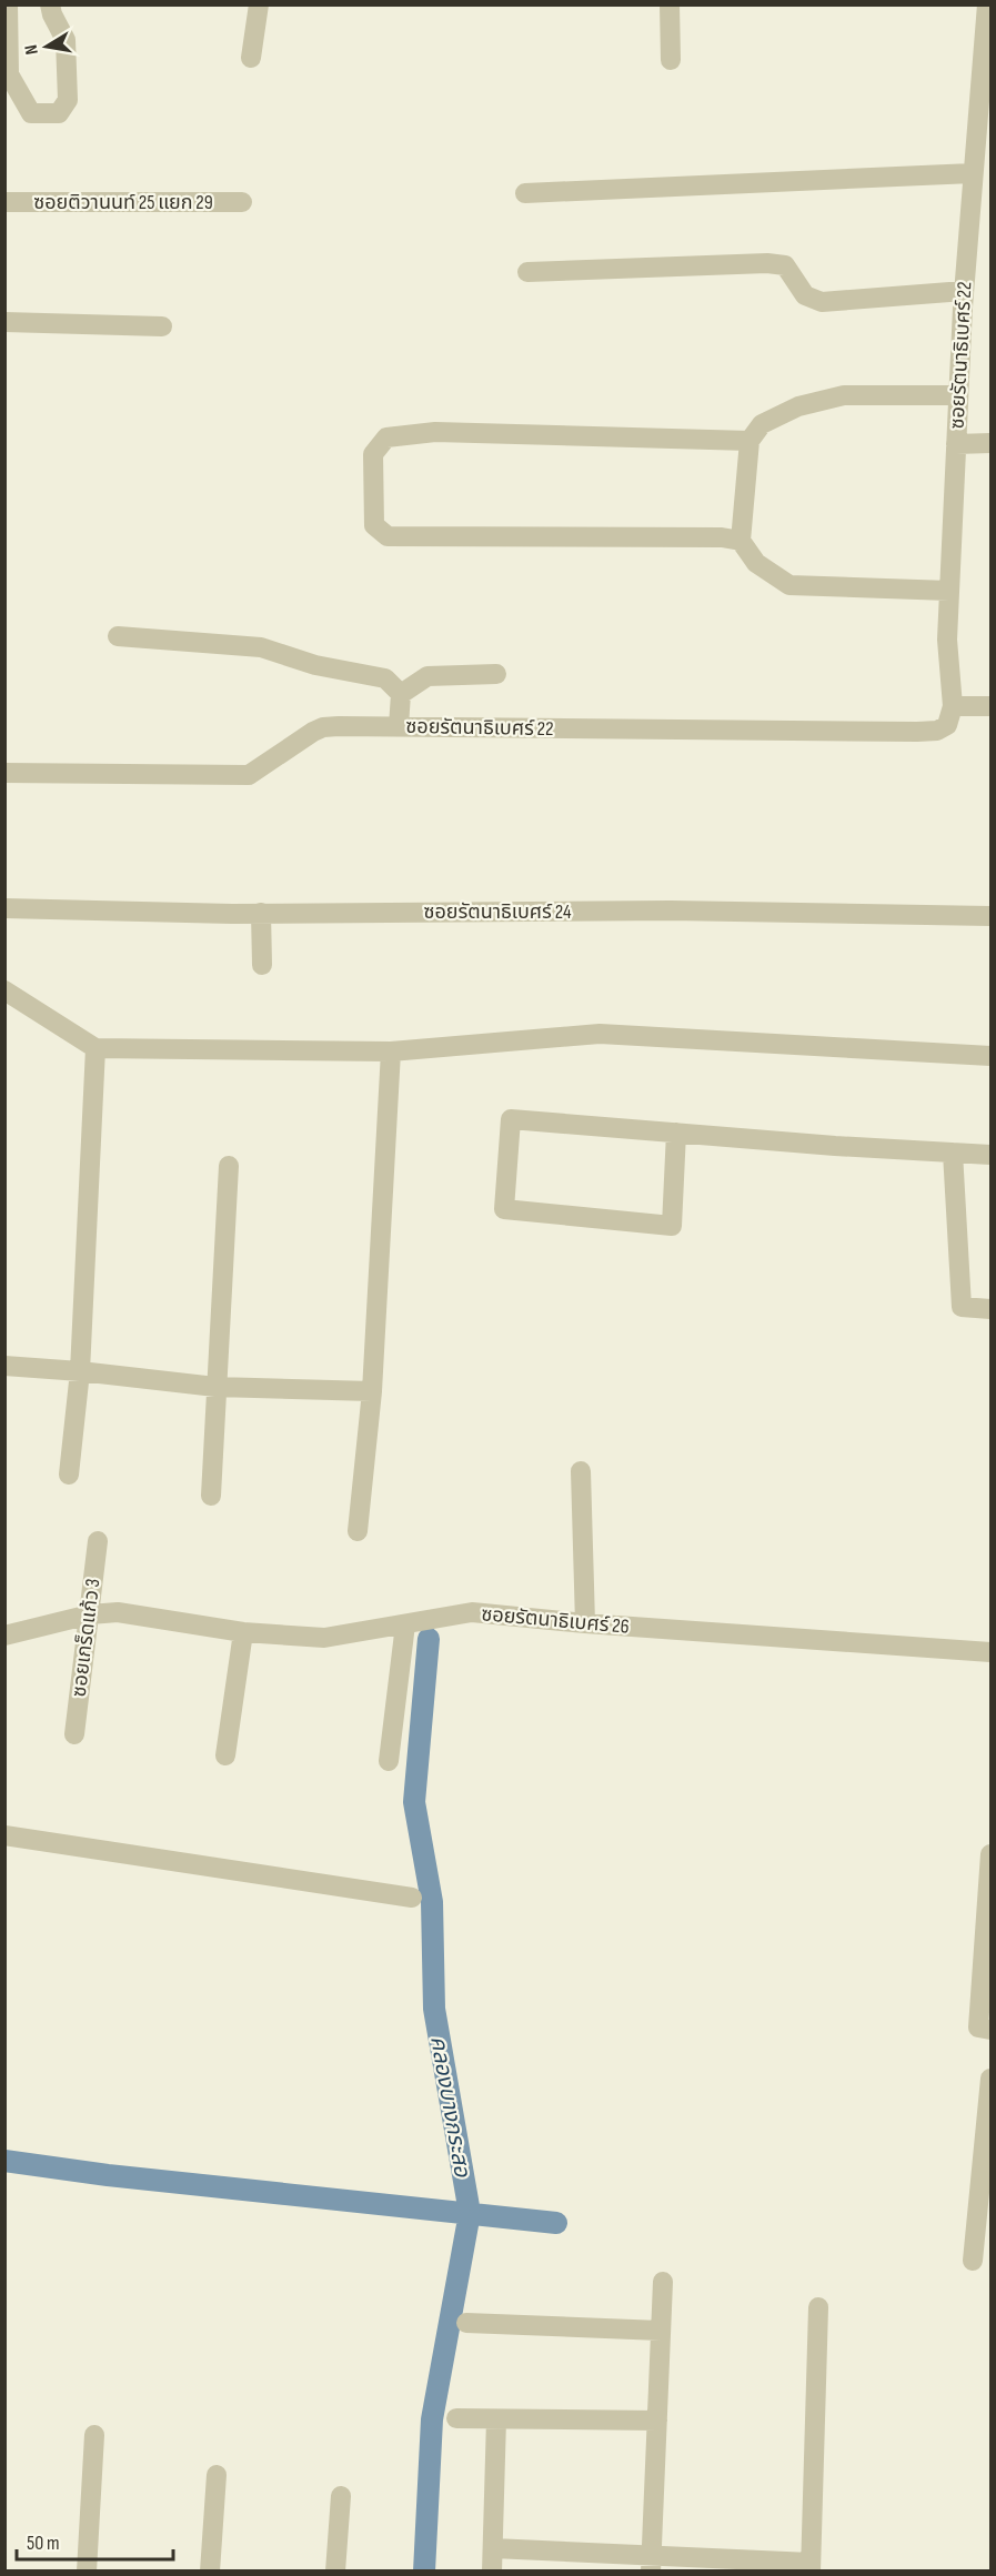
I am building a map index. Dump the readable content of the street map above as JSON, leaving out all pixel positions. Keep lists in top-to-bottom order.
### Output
{
  "streets": {
    "street": [
      "ซอยติวานนท์ 25 แยก 29",
      "ซอยรัตนาธิเบศร์ 22",
      "ซอยรัตนาธิเบศร์ 24",
      "ซอยรัตนาธิเบศร์ 26",
      "ซอยเกร็ดแก้ว 3"
    ]
  },
  "crossings": [
    ["ซอยรัตนาธิเบศร์ 26", "ซอยเกร็ดแก้ว 3"]
  ],
  "water": ["คลองบางกระสอ"],
  "scale_bar": "50 m",
  "north": "left"
}
